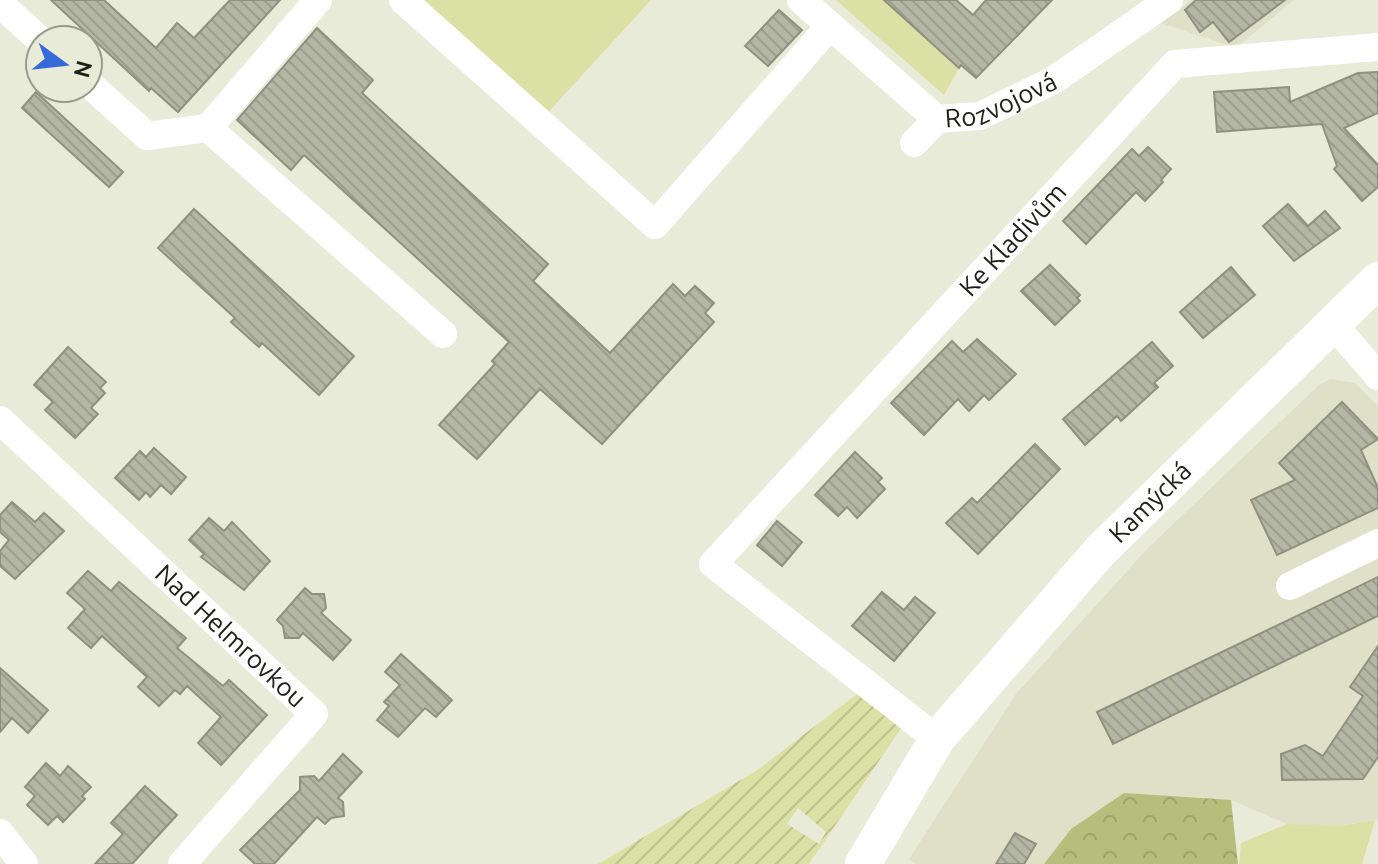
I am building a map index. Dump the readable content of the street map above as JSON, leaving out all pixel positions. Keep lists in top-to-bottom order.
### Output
{
  "streets": {
    "main road": ["Kamýcká"],
    "street": ["Rozvojová", "Ke Kladivům", "Nad Helmrovkou"]
  },
  "crossings": [
    ["Ke Kladivům", "Kamýcká"]
  ],
  "north": "right"
}
